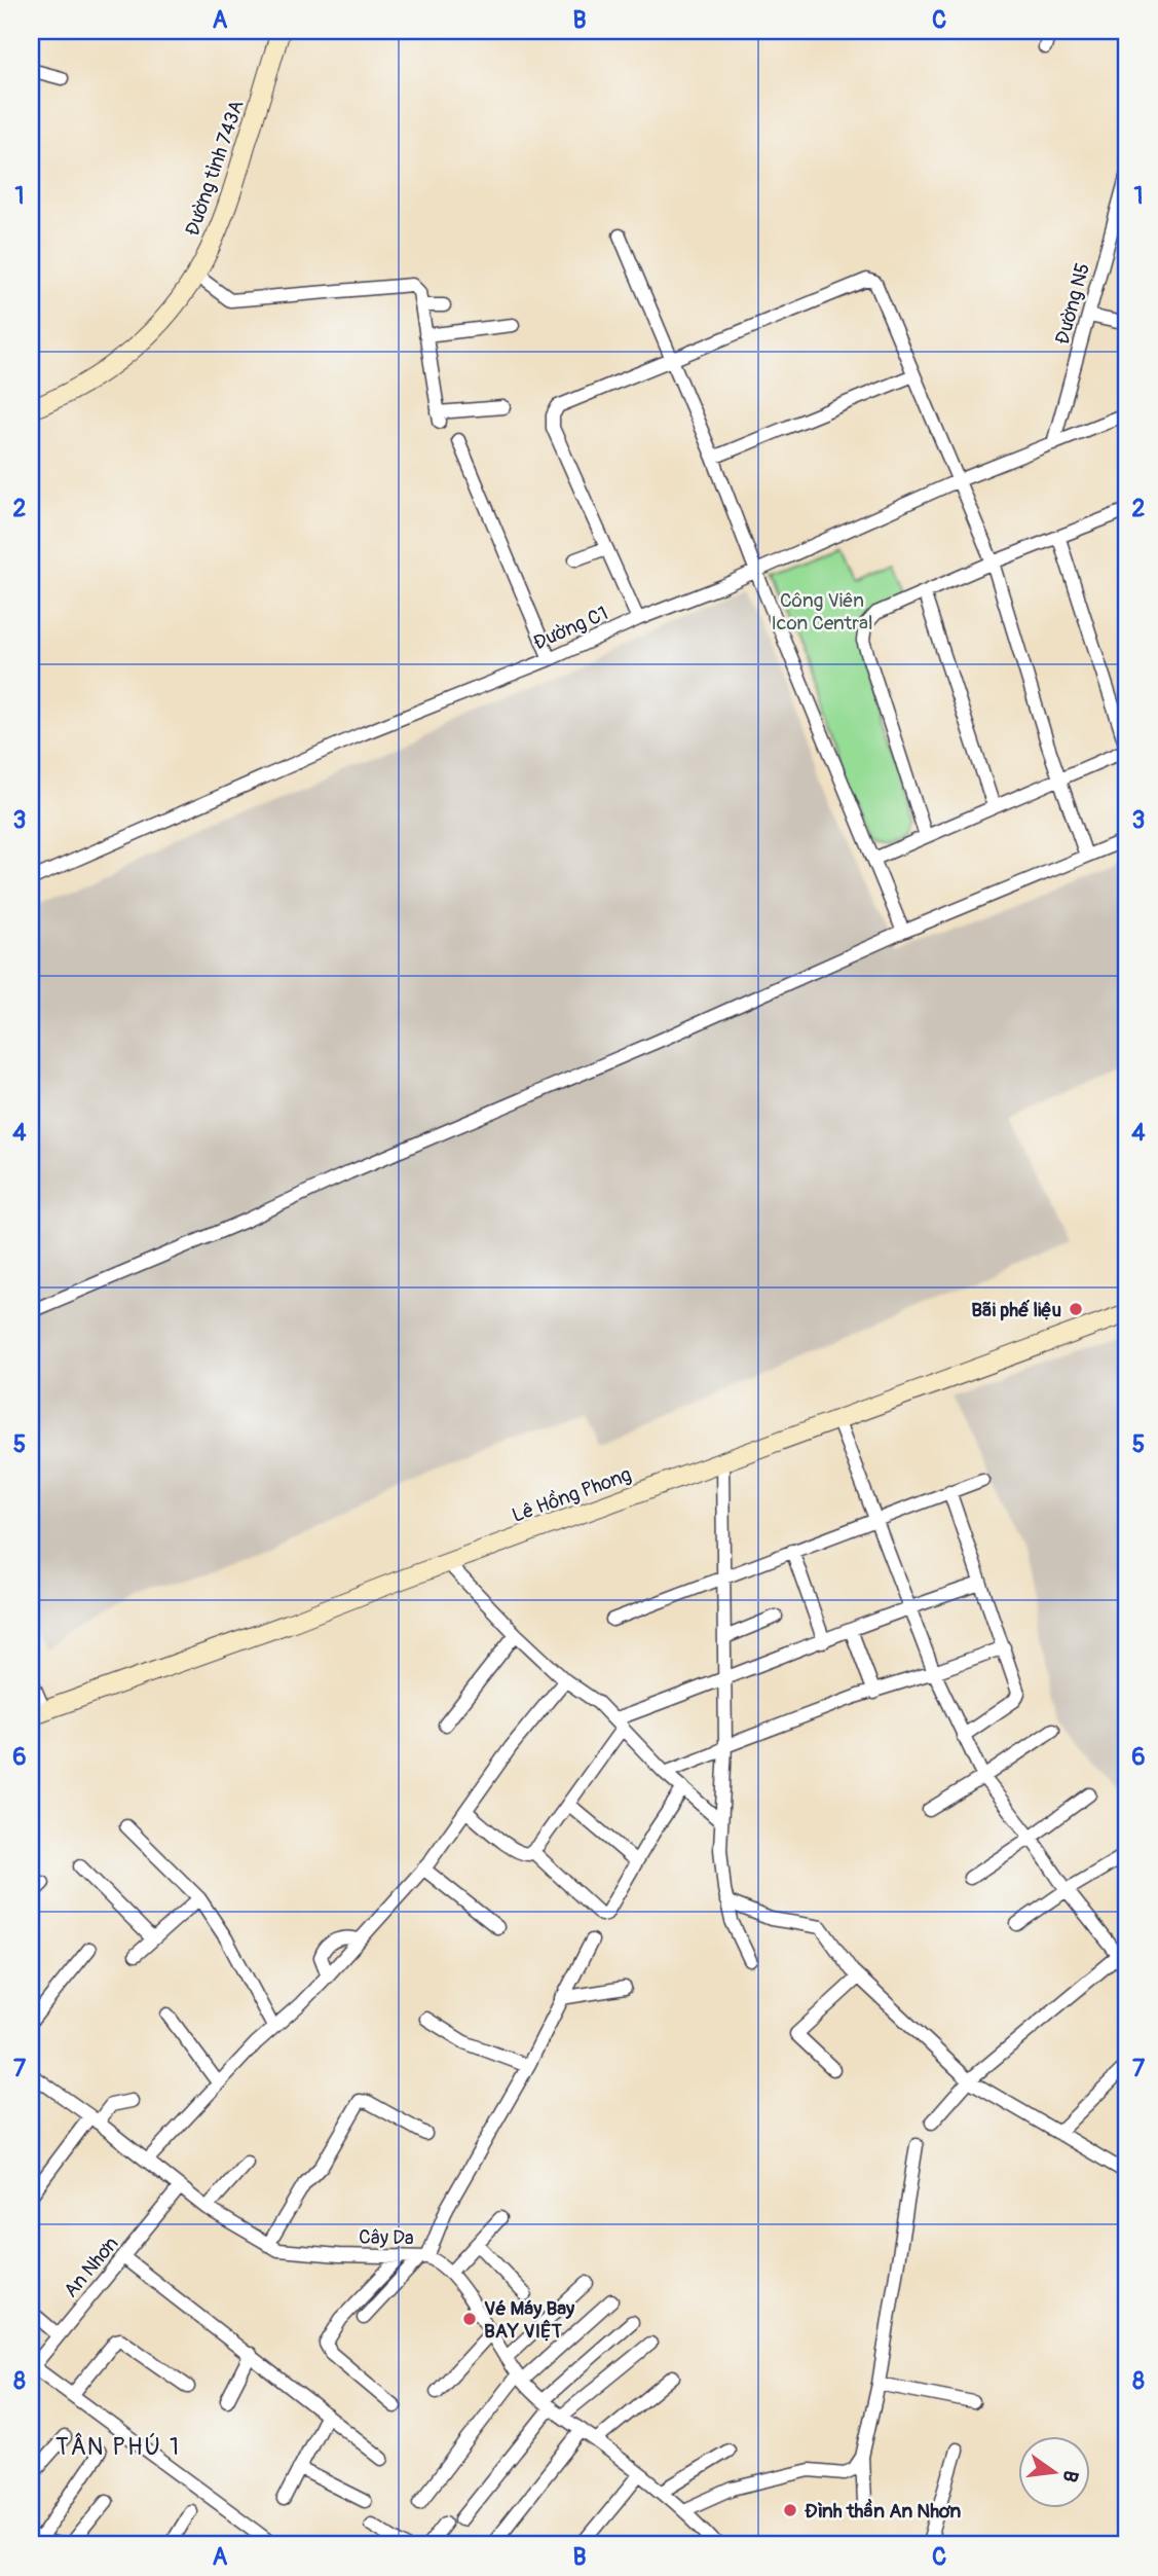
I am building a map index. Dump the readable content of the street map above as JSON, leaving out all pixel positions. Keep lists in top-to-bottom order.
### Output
{
  "streets": {
    "main road": ["Đường tỉnh 743A", "Lê Hồng Phong"],
    "street": [
      "Đường N5",
      "Đường C1",
      "Cây Da",
      "An Nhơn"
    ]
  },
  "crossings": [
    ["Đường N5", "Đường C1"],
    ["Cây Da", "An Nhơn"]
  ],
  "districts": ["TÂN PHÚ 1"],
  "parks": ["Công Viên Icon Central"],
  "places": ["Bãi phế liệu", "Vé Máy Bay BAY VIỆT", "Đình thần An Nhơn"],
  "north": "right",
  "grid": {
    "columns": ["A", "B", "C"],
    "rows": [
      "1",
      "2",
      "3",
      "4",
      "5",
      "6",
      "7",
      "8"
    ]
  }
}
